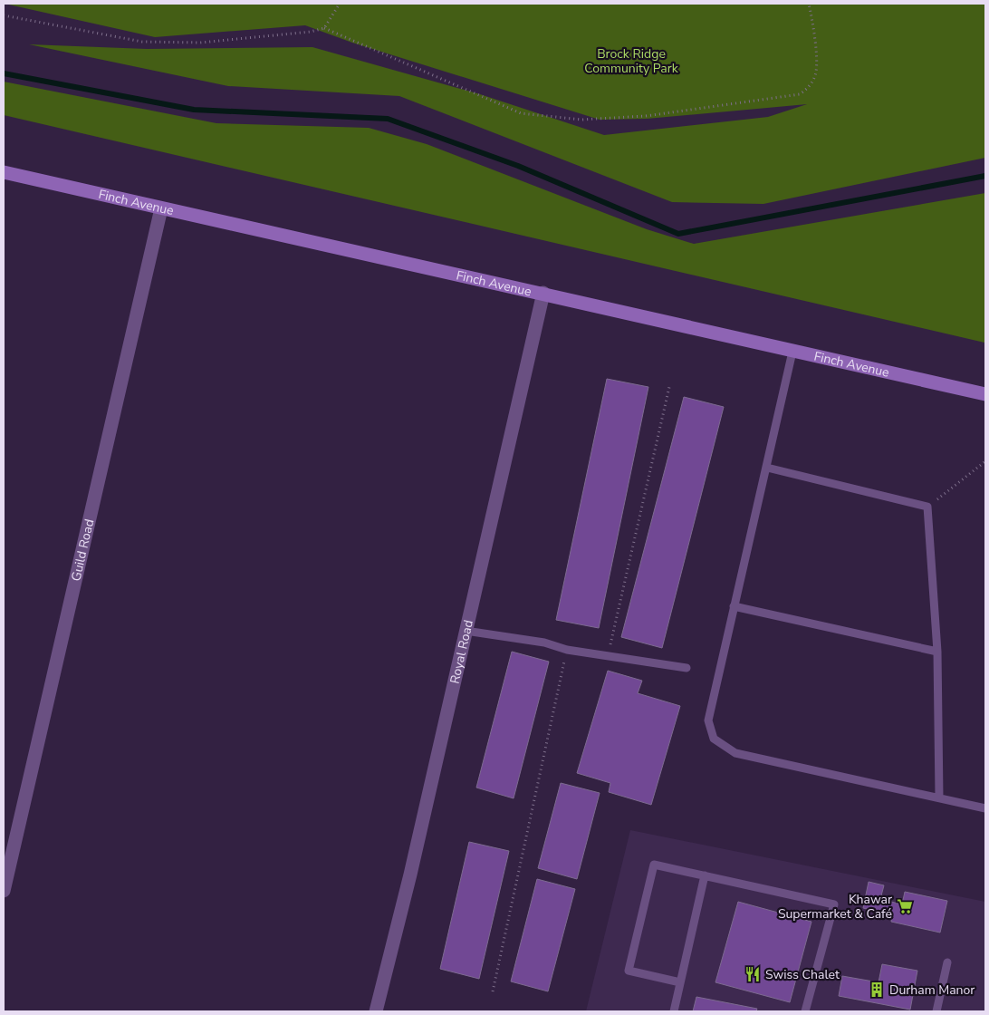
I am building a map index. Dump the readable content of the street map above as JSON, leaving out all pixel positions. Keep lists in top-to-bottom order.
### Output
{
  "streets": {
    "main road": ["Finch Avenue"],
    "street": ["Guild Road", "Royal Road"]
  },
  "crossings": [
    ["Finch Avenue", "Guild Road"],
    ["Finch Avenue", "Royal Road"]
  ],
  "parks": ["Brock Ridge Community Park"],
  "places": {
    "supermarket": ["Khawar Supermarket & Café"],
    "restaurant": ["Swiss Chalet"],
    "building": ["Durham Manor"]
  }
}
